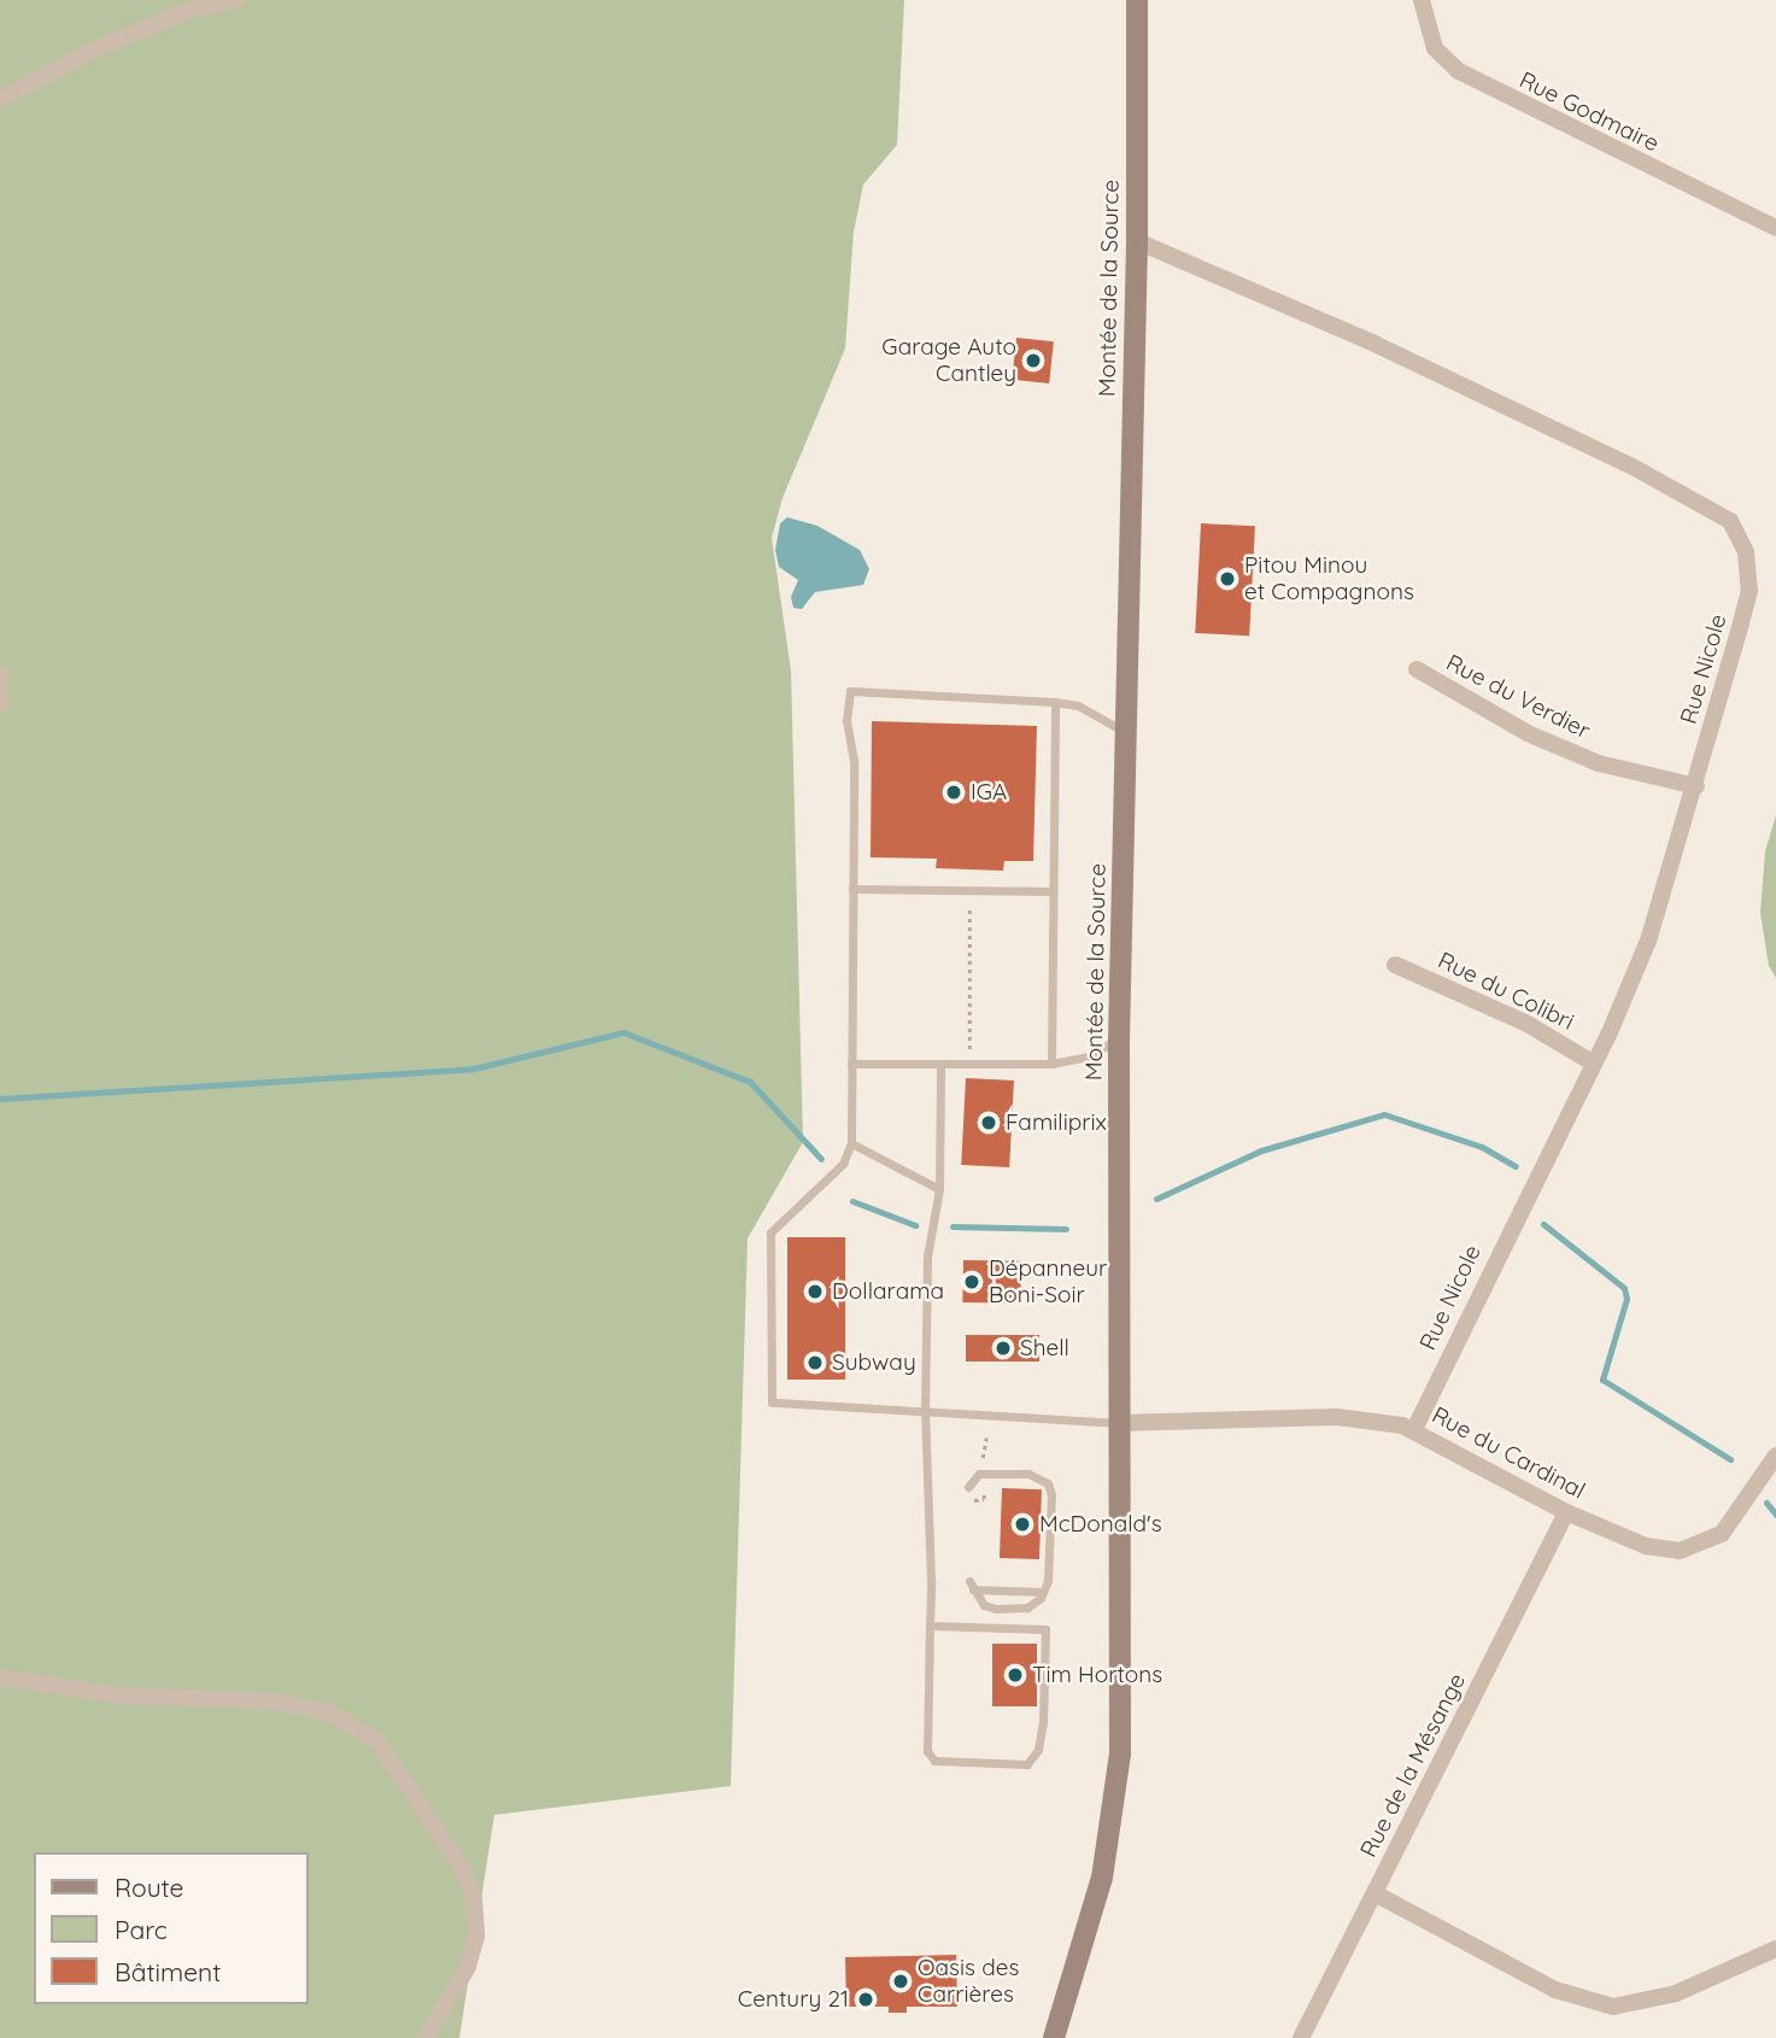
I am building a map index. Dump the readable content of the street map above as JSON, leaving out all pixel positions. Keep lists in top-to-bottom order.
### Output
{
  "streets": {
    "main road": ["Montée de la Source"],
    "street": [
      "Rue Godmaire",
      "Rue Nicole",
      "Rue du Verdier",
      "Rue du Colibri",
      "Rue du Cardinal",
      "Rue de la Mésange"
    ]
  },
  "crossings": [
    ["Montée de la Source", "Rue Nicole"],
    ["Montée de la Source", "Rue du Cardinal"],
    ["Rue Nicole", "Rue du Verdier"],
    ["Rue Nicole", "Rue du Colibri"],
    ["Rue Nicole", "Rue du Cardinal"],
    ["Rue du Cardinal", "Rue de la Mésange"]
  ],
  "places": [
    "Garage Auto Cantley",
    "Pitou Minou et Compagnons",
    "IGA",
    "Familiprix",
    "Dépanneur Boni-Soir",
    "Dollarama",
    "Shell",
    "Subway",
    "McDonald's",
    "Tim Hortons",
    "Oasis des Carrières",
    "Century 21"
  ],
  "legend": ["Route", "Parc", "Bâtiment"]
}
